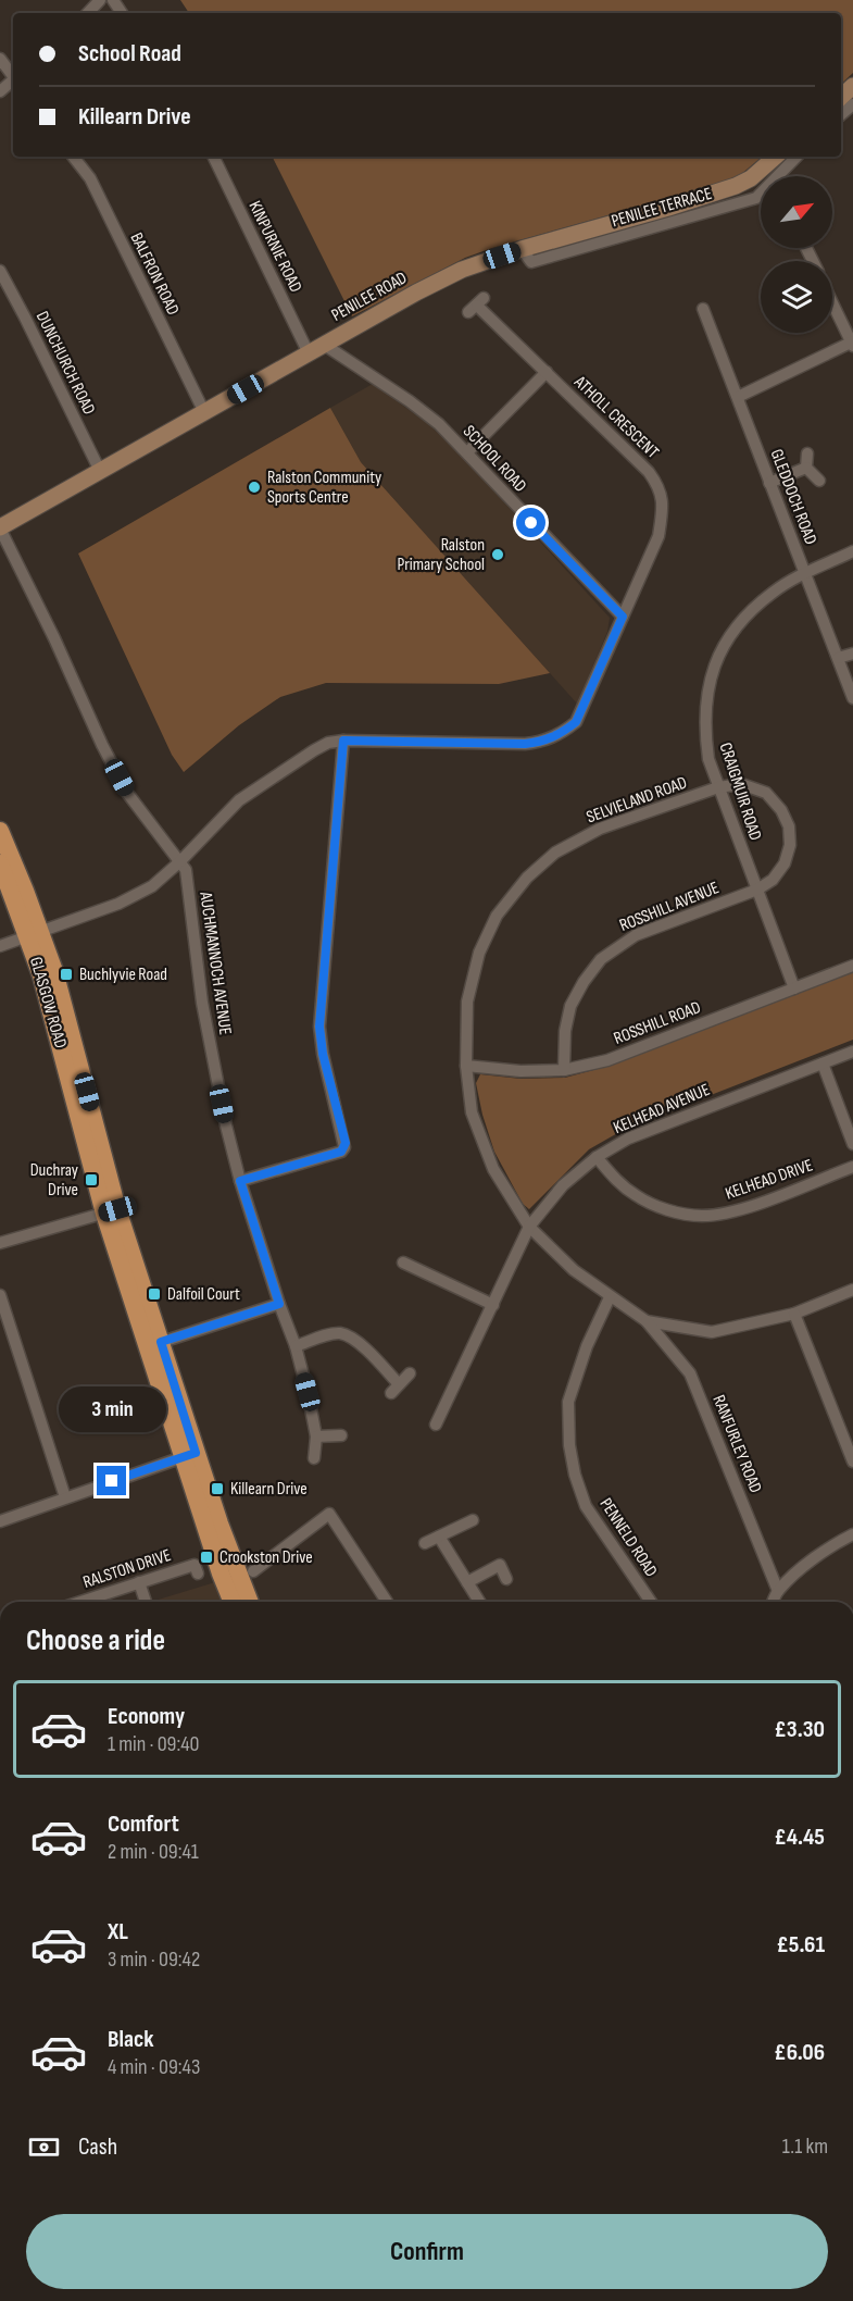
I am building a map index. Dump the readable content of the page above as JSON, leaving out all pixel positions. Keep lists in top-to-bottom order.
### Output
{
  "streets": {
    "main road": ["GLASGOW ROAD"],
    "street": [
      "KINPURNIE ROAD",
      "BALFRON ROAD",
      "PENILEE ROAD",
      "DUNCHURCH ROAD",
      "ATHOLL CRESCENT",
      "SCHOOL ROAD",
      "GLEDDOCH ROAD",
      "CRAIGMUIR ROAD",
      "SELVIELAND ROAD",
      "ROSSHILL AVENUE",
      "AUCHMANNOCH AVENUE",
      "ROSSHILL ROAD",
      "KELHEAD AVENUE",
      "KELHEAD DRIVE",
      "RANFURLEY ROAD",
      "PENNELD ROAD",
      "RALSTON DRIVE"
    ]
  },
  "crossings": [
    ["KINPURNIE ROAD", "PENILEE ROAD"],
    ["BALFRON ROAD", "PENILEE ROAD"],
    ["PENILEE ROAD", "DUNCHURCH ROAD"],
    ["PENILEE ROAD", "SCHOOL ROAD"],
    ["PENILEE ROAD", "AUCHMANNOCH AVENUE"],
    ["ATHOLL CRESCENT", "SCHOOL ROAD"],
    ["GLEDDOCH ROAD", "CRAIGMUIR ROAD"],
    ["CRAIGMUIR ROAD", "SELVIELAND ROAD"],
    ["CRAIGMUIR ROAD", "ROSSHILL AVENUE"],
    ["CRAIGMUIR ROAD", "ROSSHILL ROAD"],
    ["SELVIELAND ROAD", "ROSSHILL AVENUE"],
    ["SELVIELAND ROAD", "ROSSHILL ROAD"],
    ["SELVIELAND ROAD", "KELHEAD AVENUE"],
    ["SELVIELAND ROAD", "RANFURLEY ROAD"],
    ["SELVIELAND ROAD", "PENNELD ROAD"],
    ["ROSSHILL AVENUE", "ROSSHILL ROAD"],
    ["KELHEAD AVENUE", "KELHEAD DRIVE"]
  ],
  "places": {
    "other": ["Ralston Community Sports Centre", "Ralston Primary School"],
    "transit": [
      "Buchlyvie Road",
      "Duchray Drive",
      "Dalfoil Court",
      "Killearn Drive",
      "Crookston Drive"
    ]
  },
  "north": "top right",
  "page": {
    "banner": ["School Road", "Killearn Drive"],
    "bubble": "3 min",
    "heading": "Choose a ride",
    "list": [
      {
        "name": "Economy",
        "note": "1 min · 09:40",
        "value": "£3.30"
      },
      {
        "name": "Comfort",
        "note": "2 min · 09:41",
        "value": "£4.45"
      },
      {
        "name": "XL",
        "note": "3 min · 09:42",
        "value": "£5.61"
      },
      {
        "name": "Black",
        "note": "4 min · 09:43",
        "value": "£6.06"
      }
    ],
    "pay": ["Cash", "1.1 km"],
    "buttons": "Confirm"
  }
}
